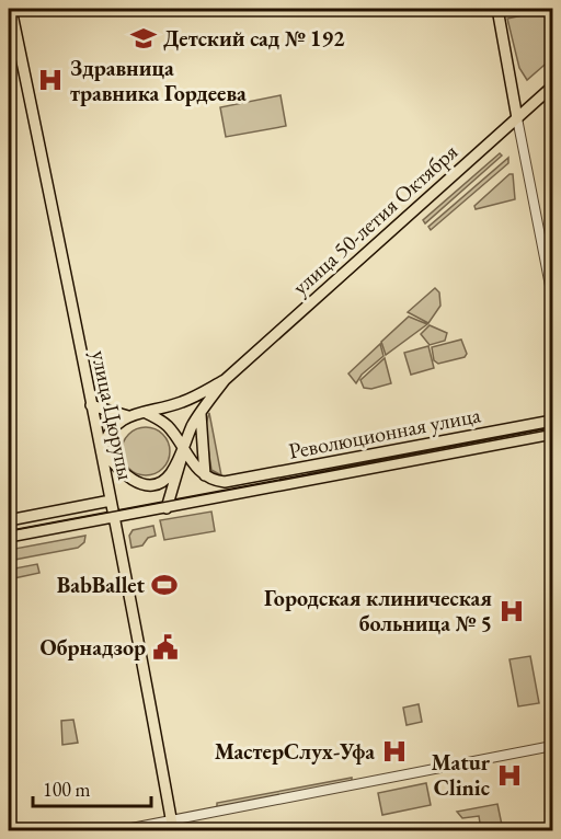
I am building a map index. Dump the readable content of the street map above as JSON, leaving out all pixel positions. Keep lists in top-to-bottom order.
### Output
{
  "streets": {
    "main road": ["улица 50-летия Октября", "улица Цюрупы", "Революционная улица"]
  },
  "crossings": [
    ["улица 50-летия Октября", "улица Цюрупы"]
  ],
  "places": {
    "school or university": ["Детский сад № 192"],
    "hospital": [
      "Здравница травника Гордеева",
      "Городская клиническая больница № 5",
      "МастерСлух-Уфа",
      "Matur Clinic"
    ],
    "sports": ["BabBallet"],
    "public building": ["Обрнадзор"]
  },
  "scale_bar": "100 m"
}
